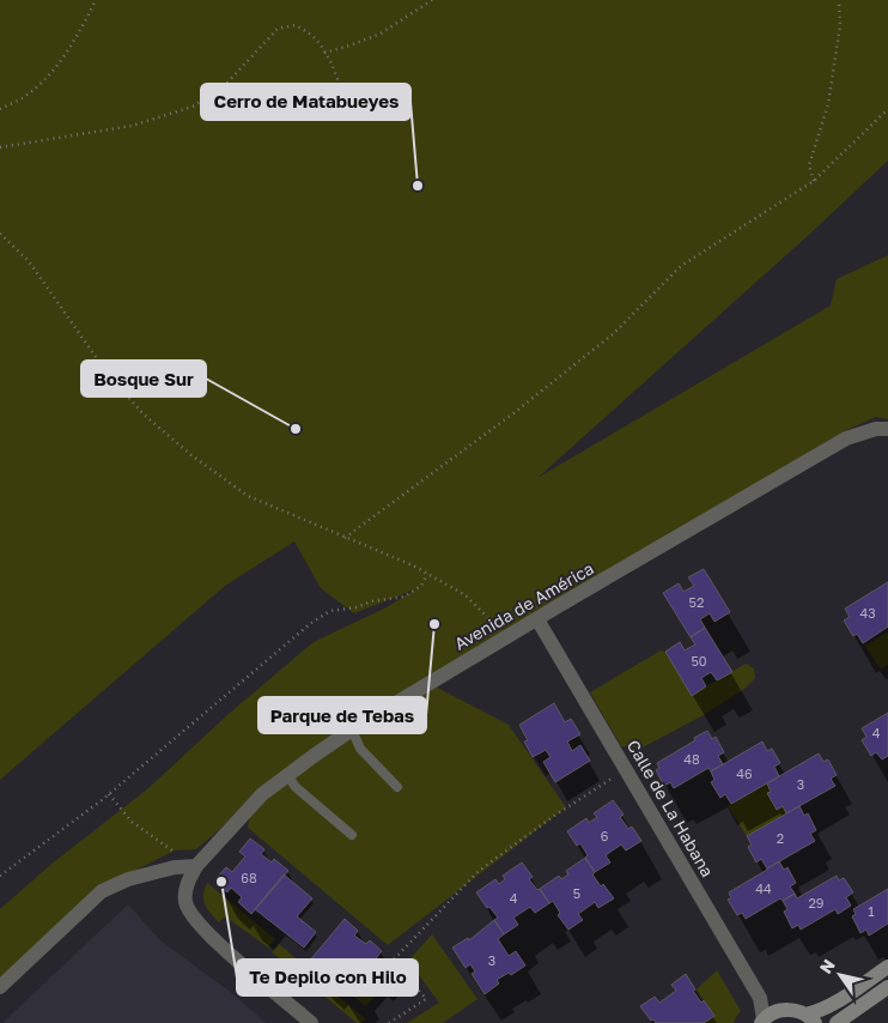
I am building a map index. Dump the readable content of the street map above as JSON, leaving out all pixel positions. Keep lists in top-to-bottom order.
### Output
{
  "streets": {
    "street": ["Avenida de América", "Calle de La Habana"]
  },
  "crossings": [
    ["Avenida de América", "Calle de La Habana"]
  ],
  "places": [
    "Cerro de Matabueyes",
    "Bosque Sur",
    "Parque de Tebas",
    "Te Depilo con Hilo"
  ],
  "house_numbers": [
    "52",
    "43",
    "50",
    "4",
    "48",
    "46",
    "3",
    "6",
    "2",
    "68",
    "44",
    "5",
    "4",
    "29",
    "1",
    "3"
  ],
  "north": "top left"
}
